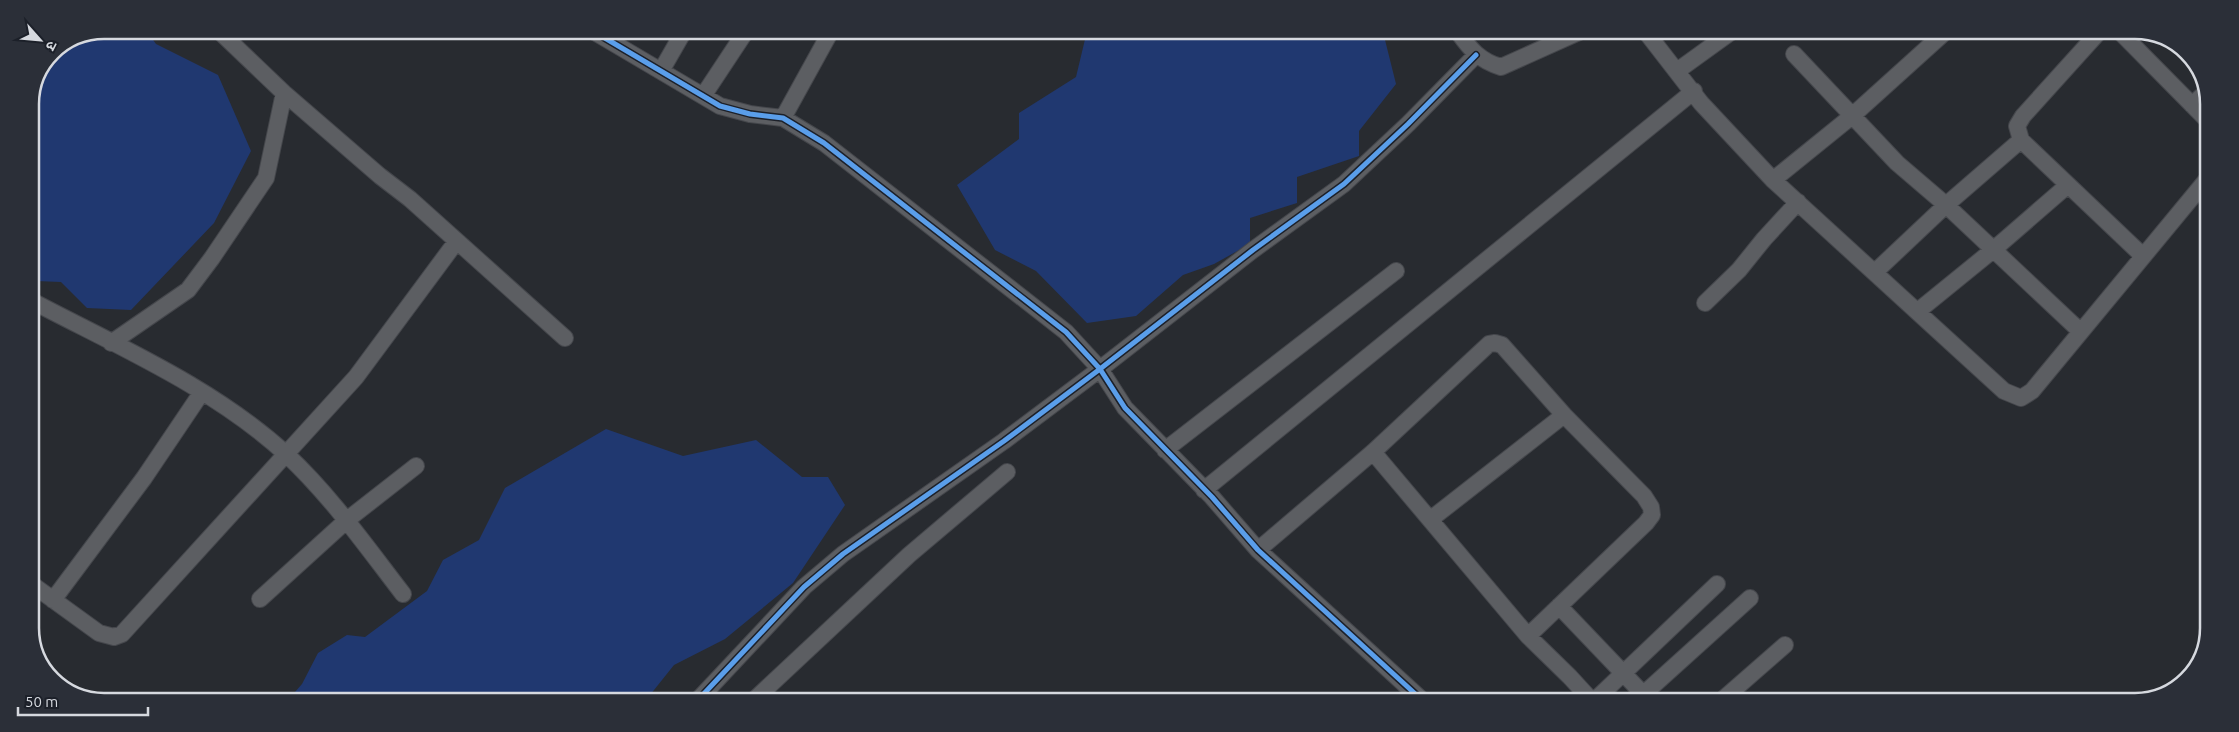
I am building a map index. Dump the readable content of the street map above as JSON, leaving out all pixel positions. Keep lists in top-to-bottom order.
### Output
{
  "scale_bar": "50 m",
  "north": "bottom right"
}
